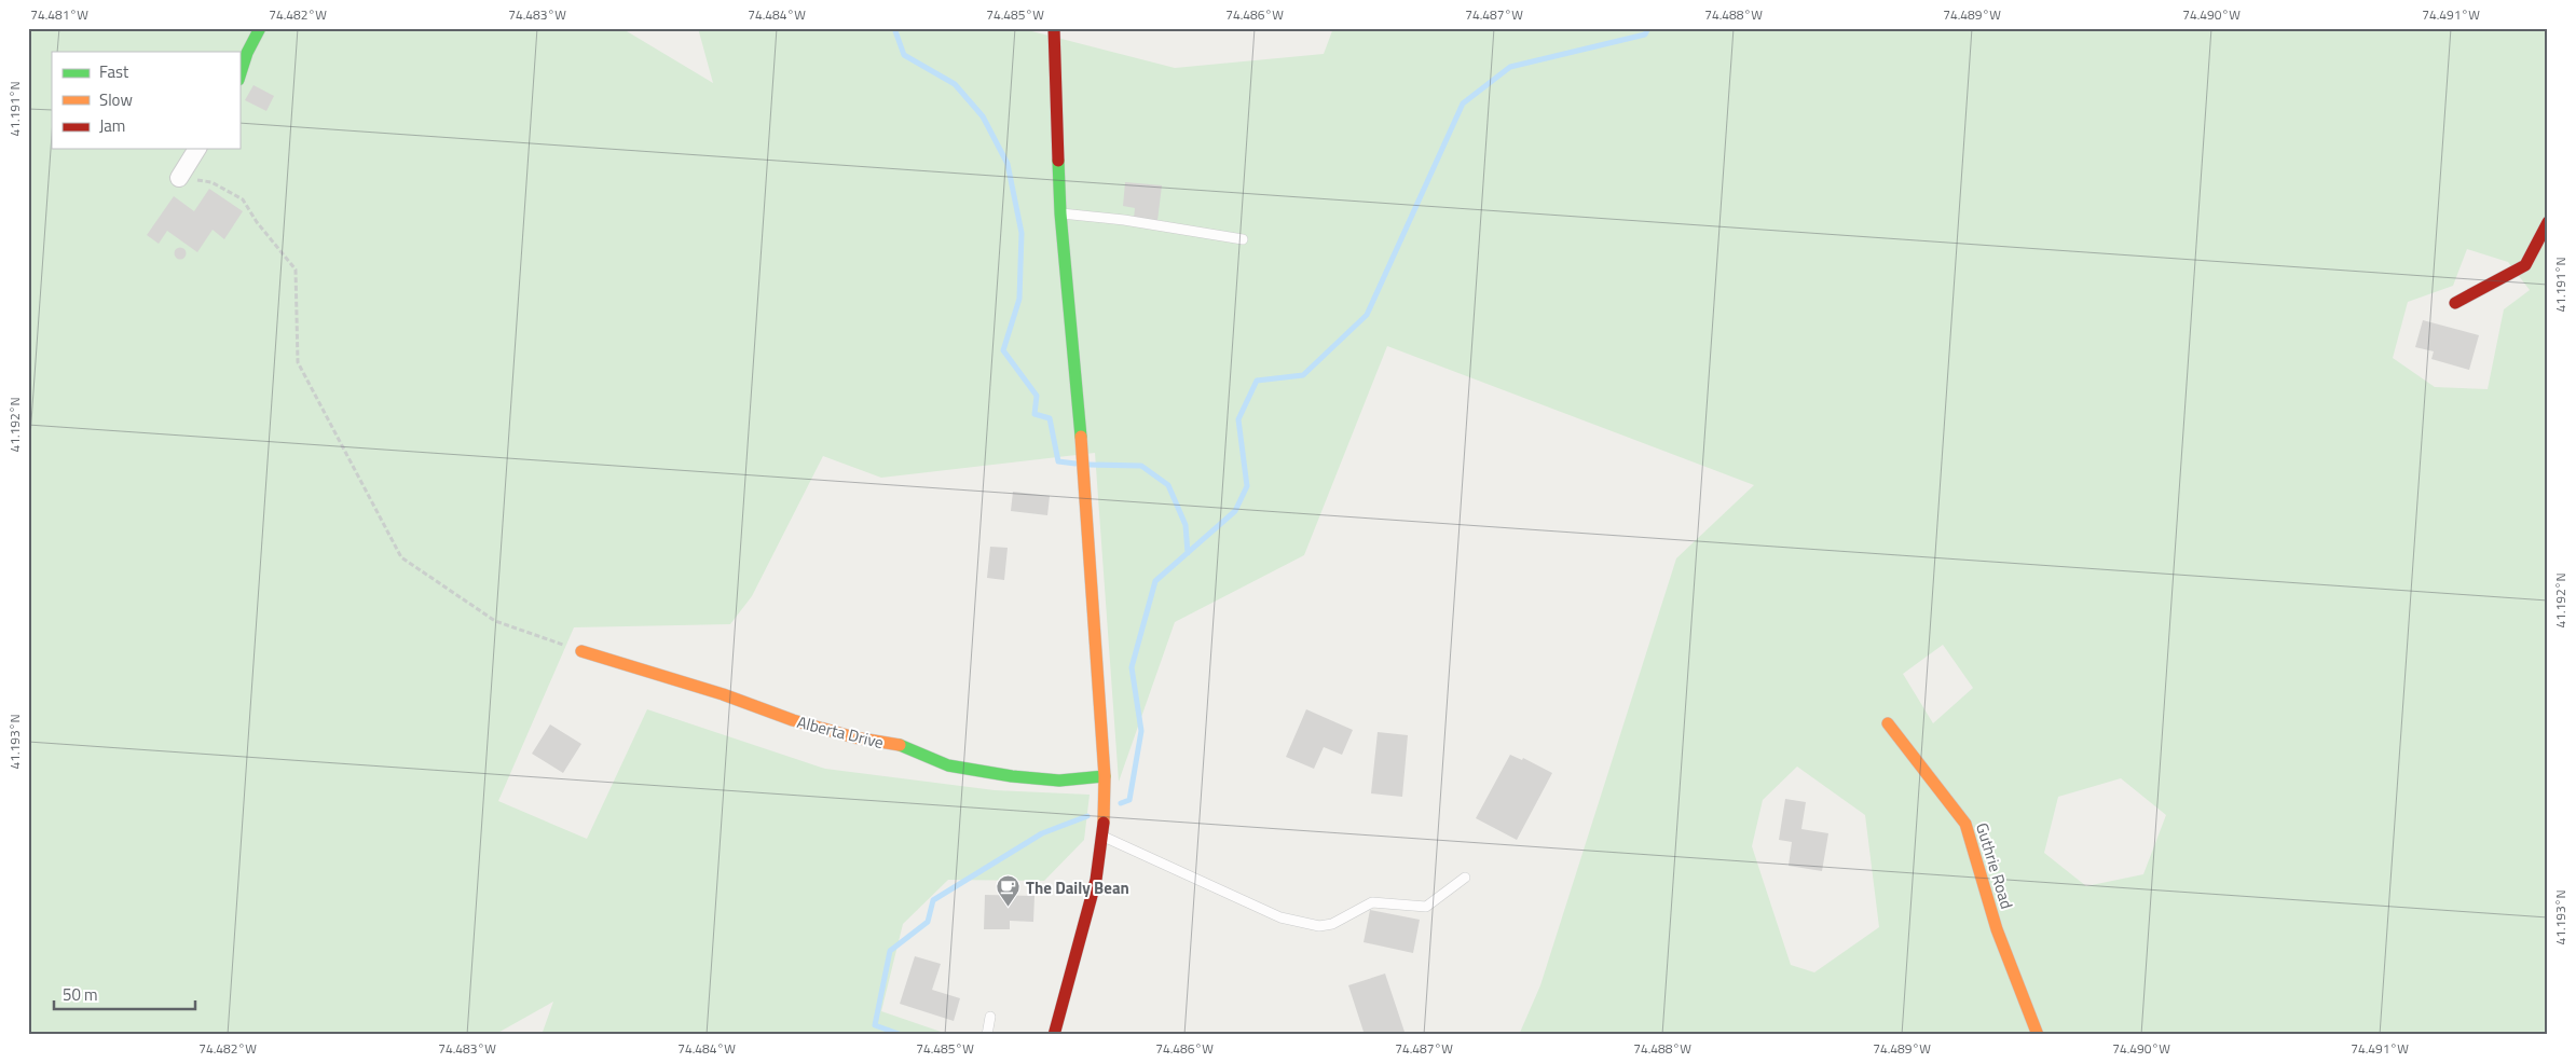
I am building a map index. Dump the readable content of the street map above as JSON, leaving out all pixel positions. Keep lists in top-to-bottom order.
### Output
{
  "streets": {
    "main road": ["Alberta Drive", "Guthrie Road"]
  },
  "places": {
    "cafe": ["The Daily Bean"]
  },
  "legend": ["Fast", "Slow", "Jam"],
  "scale_bar": "50 m",
  "coordinates": [
    "74.481°W",
    "74.482°W",
    "74.483°W",
    "74.484°W",
    "74.485°W",
    "74.486°W",
    "74.487°W",
    "74.488°W",
    "74.489°W",
    "74.490°W",
    "74.491°W",
    "41.191°N",
    "41.192°N",
    "41.193°N"
  ]
}
